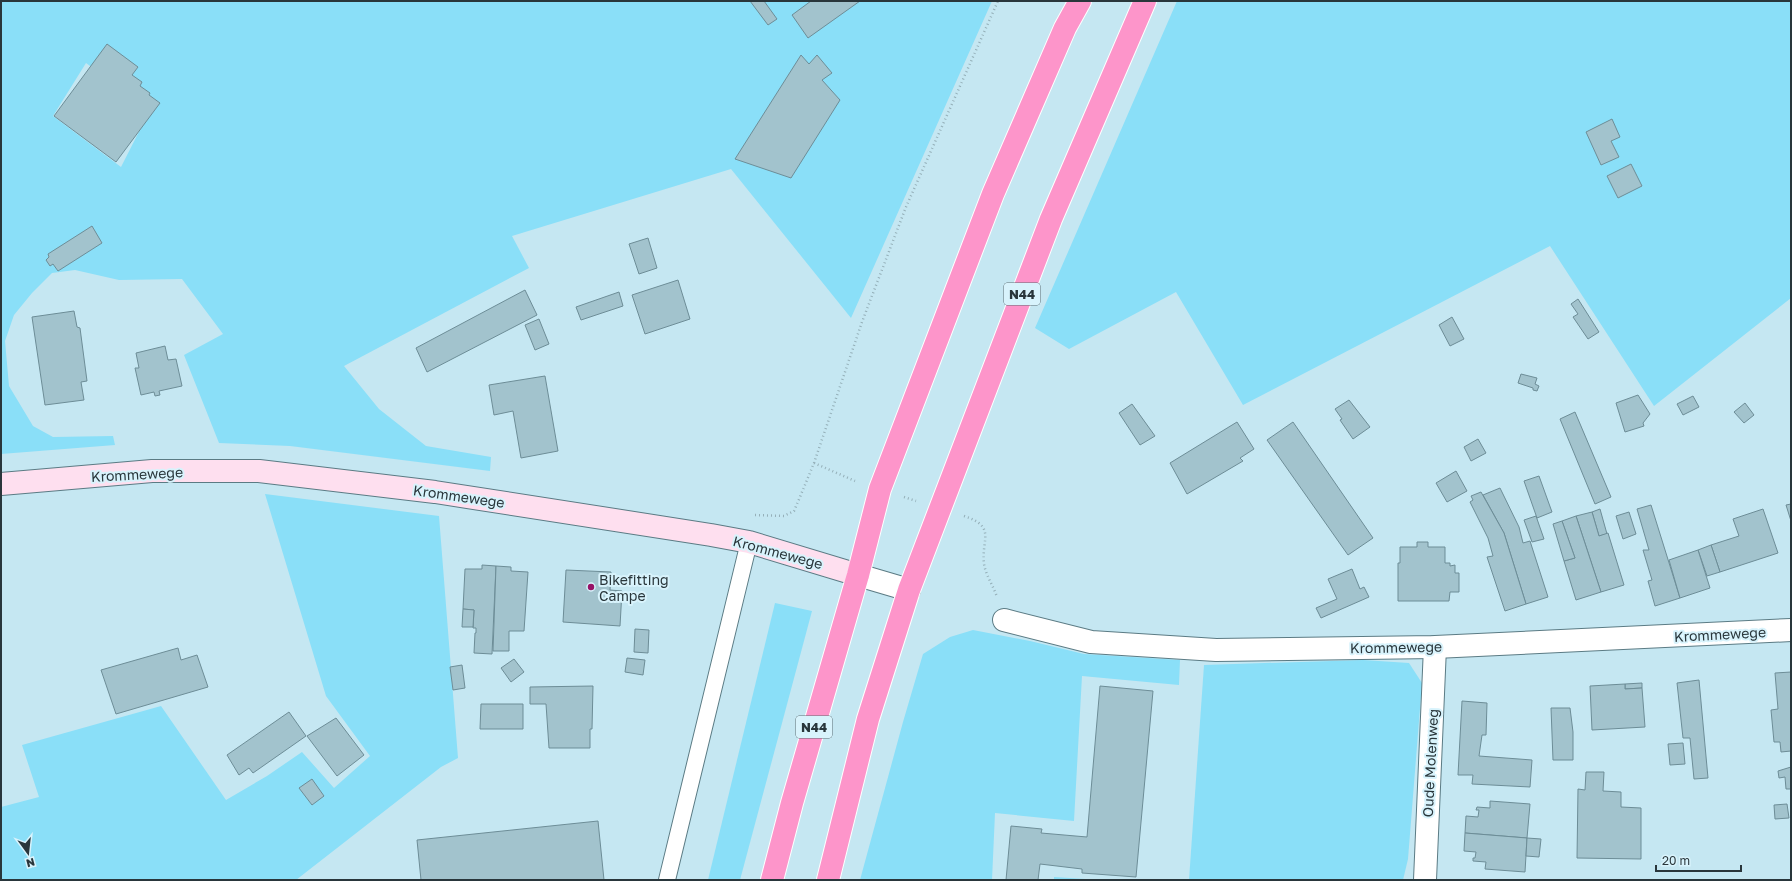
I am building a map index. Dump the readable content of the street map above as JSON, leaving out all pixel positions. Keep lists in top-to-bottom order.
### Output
{
  "streets": {
    "highway": ["N44"],
    "street": ["Krommewege", "Oude Molenweg"]
  },
  "crossings": [
    ["N44", "Krommewege"],
    ["Krommewege", "Oude Molenweg"]
  ],
  "places": ["Bikefitting Campe"],
  "scale_bar": "20 m",
  "north": "bottom"
}
